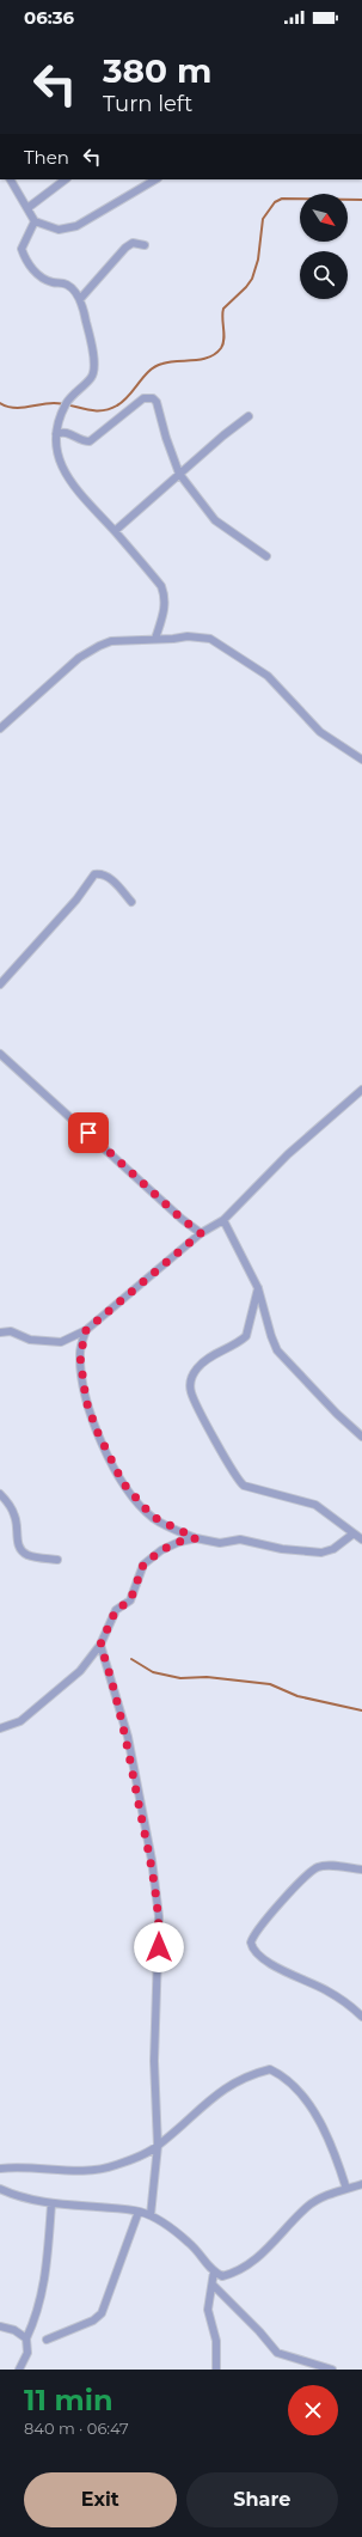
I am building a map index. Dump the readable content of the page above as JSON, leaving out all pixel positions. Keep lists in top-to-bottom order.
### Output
{
  "north": "bottom right",
  "page": {
    "status": "06:36",
    "turn": ["380 m", "Turn left"],
    "then": "Then",
    "heading": ["11 min", "840 m · 06:47"],
    "buttons": ["Exit", "Share"]
  }
}
